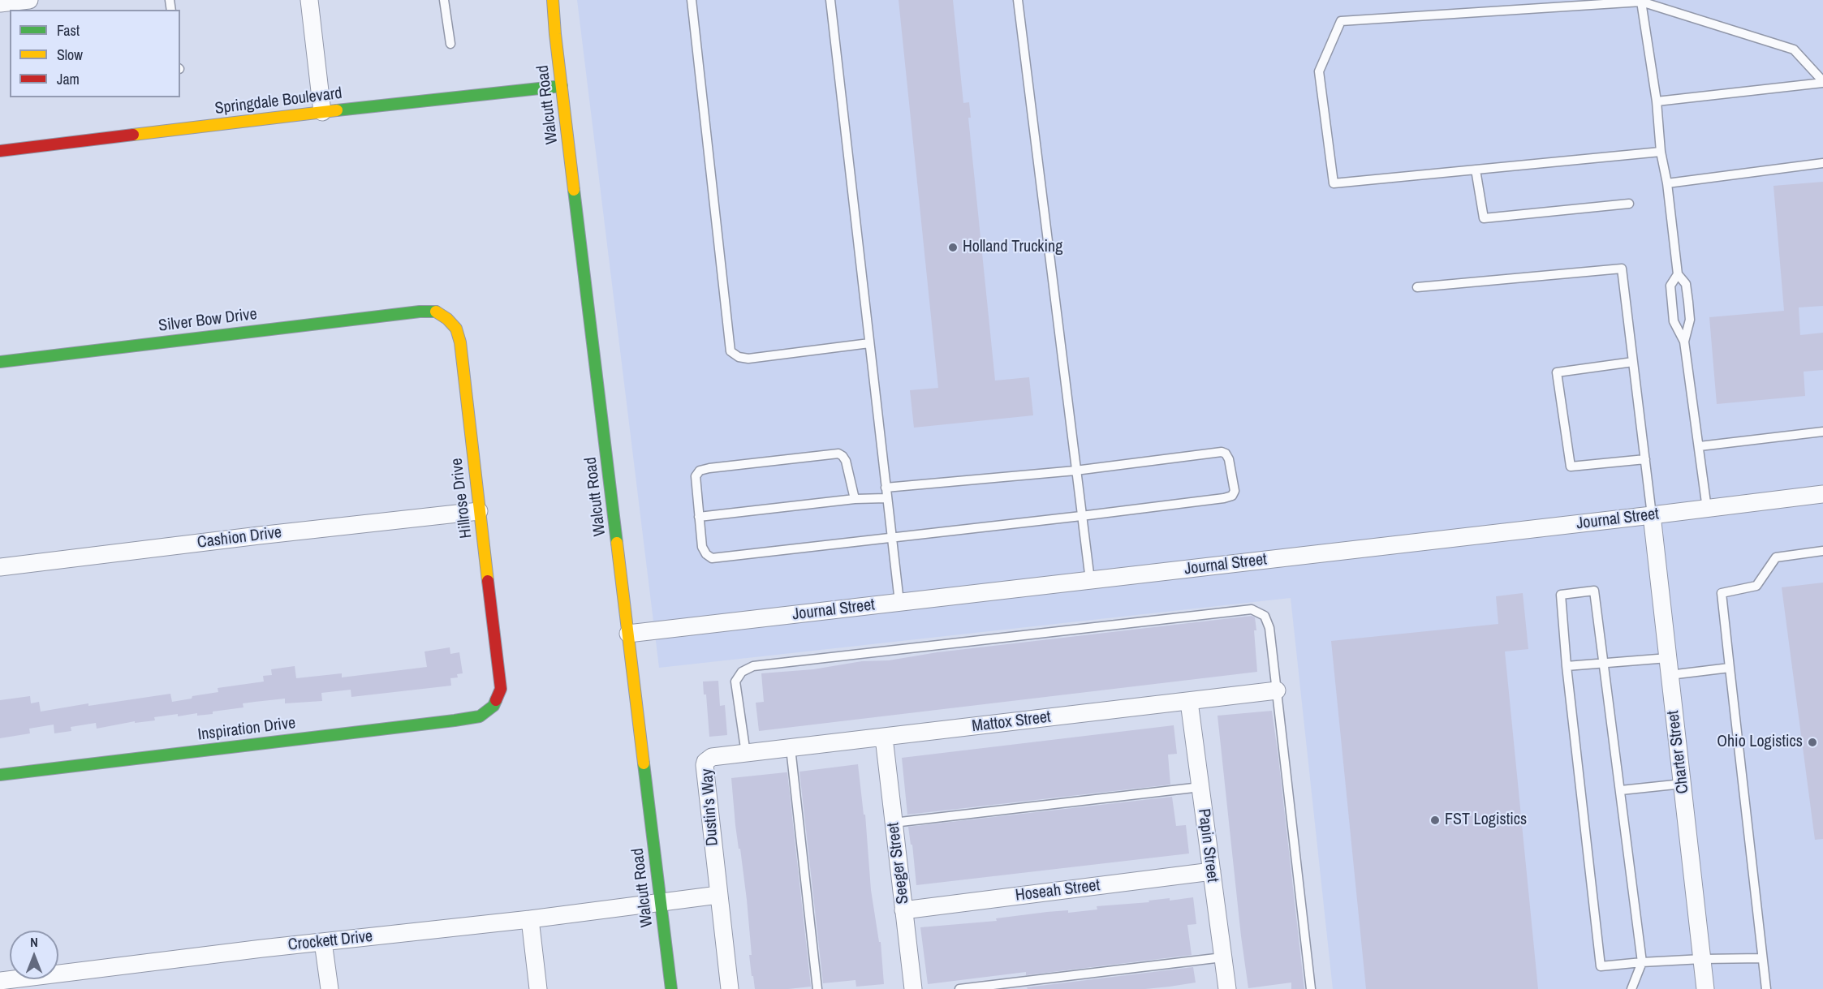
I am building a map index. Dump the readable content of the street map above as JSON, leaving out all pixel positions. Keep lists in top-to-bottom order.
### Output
{
  "streets": {
    "street": [
      "Springdale Boulevard",
      "Walcutt Road",
      "Silver Bow Drive",
      "Hillrose Drive",
      "Journal Street",
      "Cashion Drive",
      "Mattox Street",
      "Inspiration Drive",
      "Charter Street",
      "Dustin's Way",
      "Papin Street",
      "Seeger Street",
      "Hoseah Street",
      "Crockett Drive"
    ]
  },
  "crossings": [
    ["Springdale Boulevard", "Walcutt Road"],
    ["Walcutt Road", "Journal Street"],
    ["Walcutt Road", "Crockett Drive"],
    ["Silver Bow Drive", "Hillrose Drive"],
    ["Hillrose Drive", "Cashion Drive"],
    ["Hillrose Drive", "Inspiration Drive"],
    ["Journal Street", "Charter Street"],
    ["Mattox Street", "Dustin's Way"],
    ["Mattox Street", "Papin Street"],
    ["Mattox Street", "Seeger Street"],
    ["Papin Street", "Hoseah Street"],
    ["Seeger Street", "Hoseah Street"]
  ],
  "places": ["Holland Trucking", "Ohio Logistics", "FST Logistics"],
  "legend": ["Fast", "Slow", "Jam"],
  "north": "top"
}
